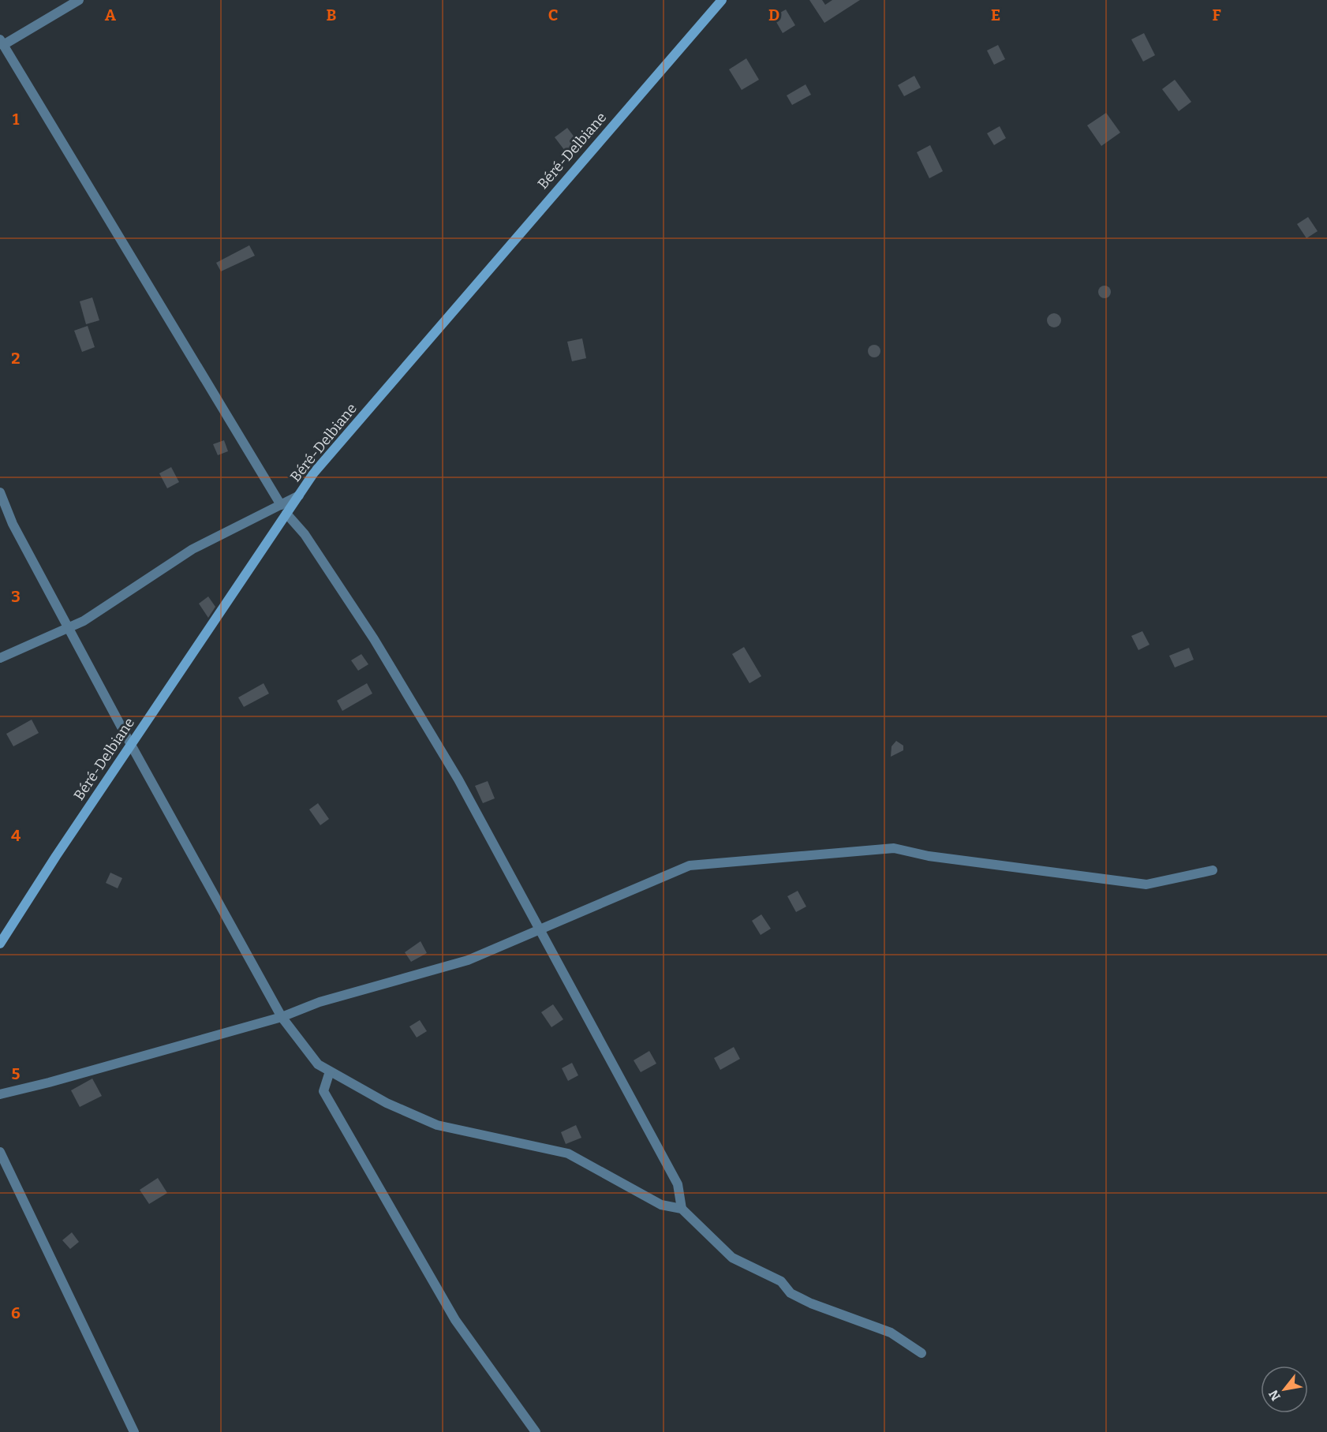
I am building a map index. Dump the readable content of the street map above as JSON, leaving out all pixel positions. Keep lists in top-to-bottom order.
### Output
{
  "streets": {
    "street": ["Béré-Delbiane"]
  },
  "north": "bottom left",
  "grid": {
    "columns": [
      "A",
      "B",
      "C",
      "D",
      "E",
      "F"
    ],
    "rows": [
      "1",
      "2",
      "3",
      "4",
      "5",
      "6"
    ]
  }
}
